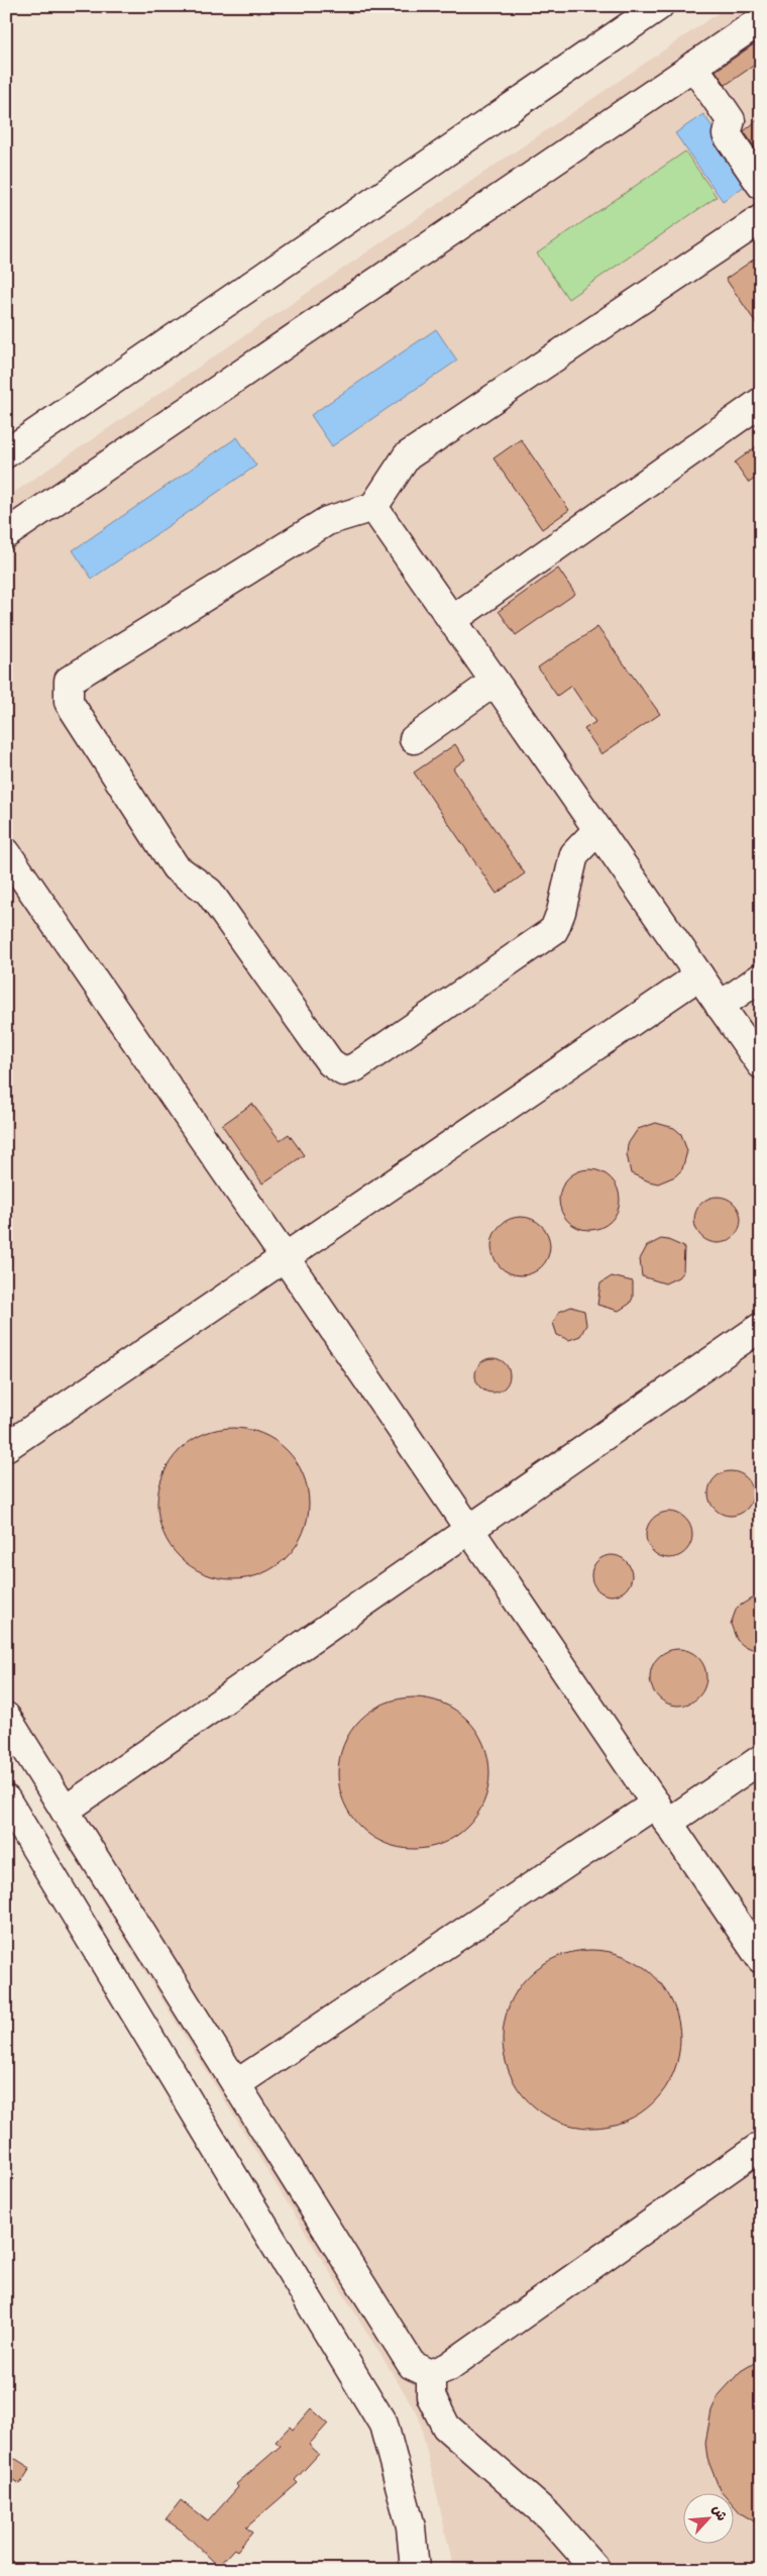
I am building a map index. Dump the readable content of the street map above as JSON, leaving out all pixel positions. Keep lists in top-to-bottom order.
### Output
{
  "north": "top right"
}
